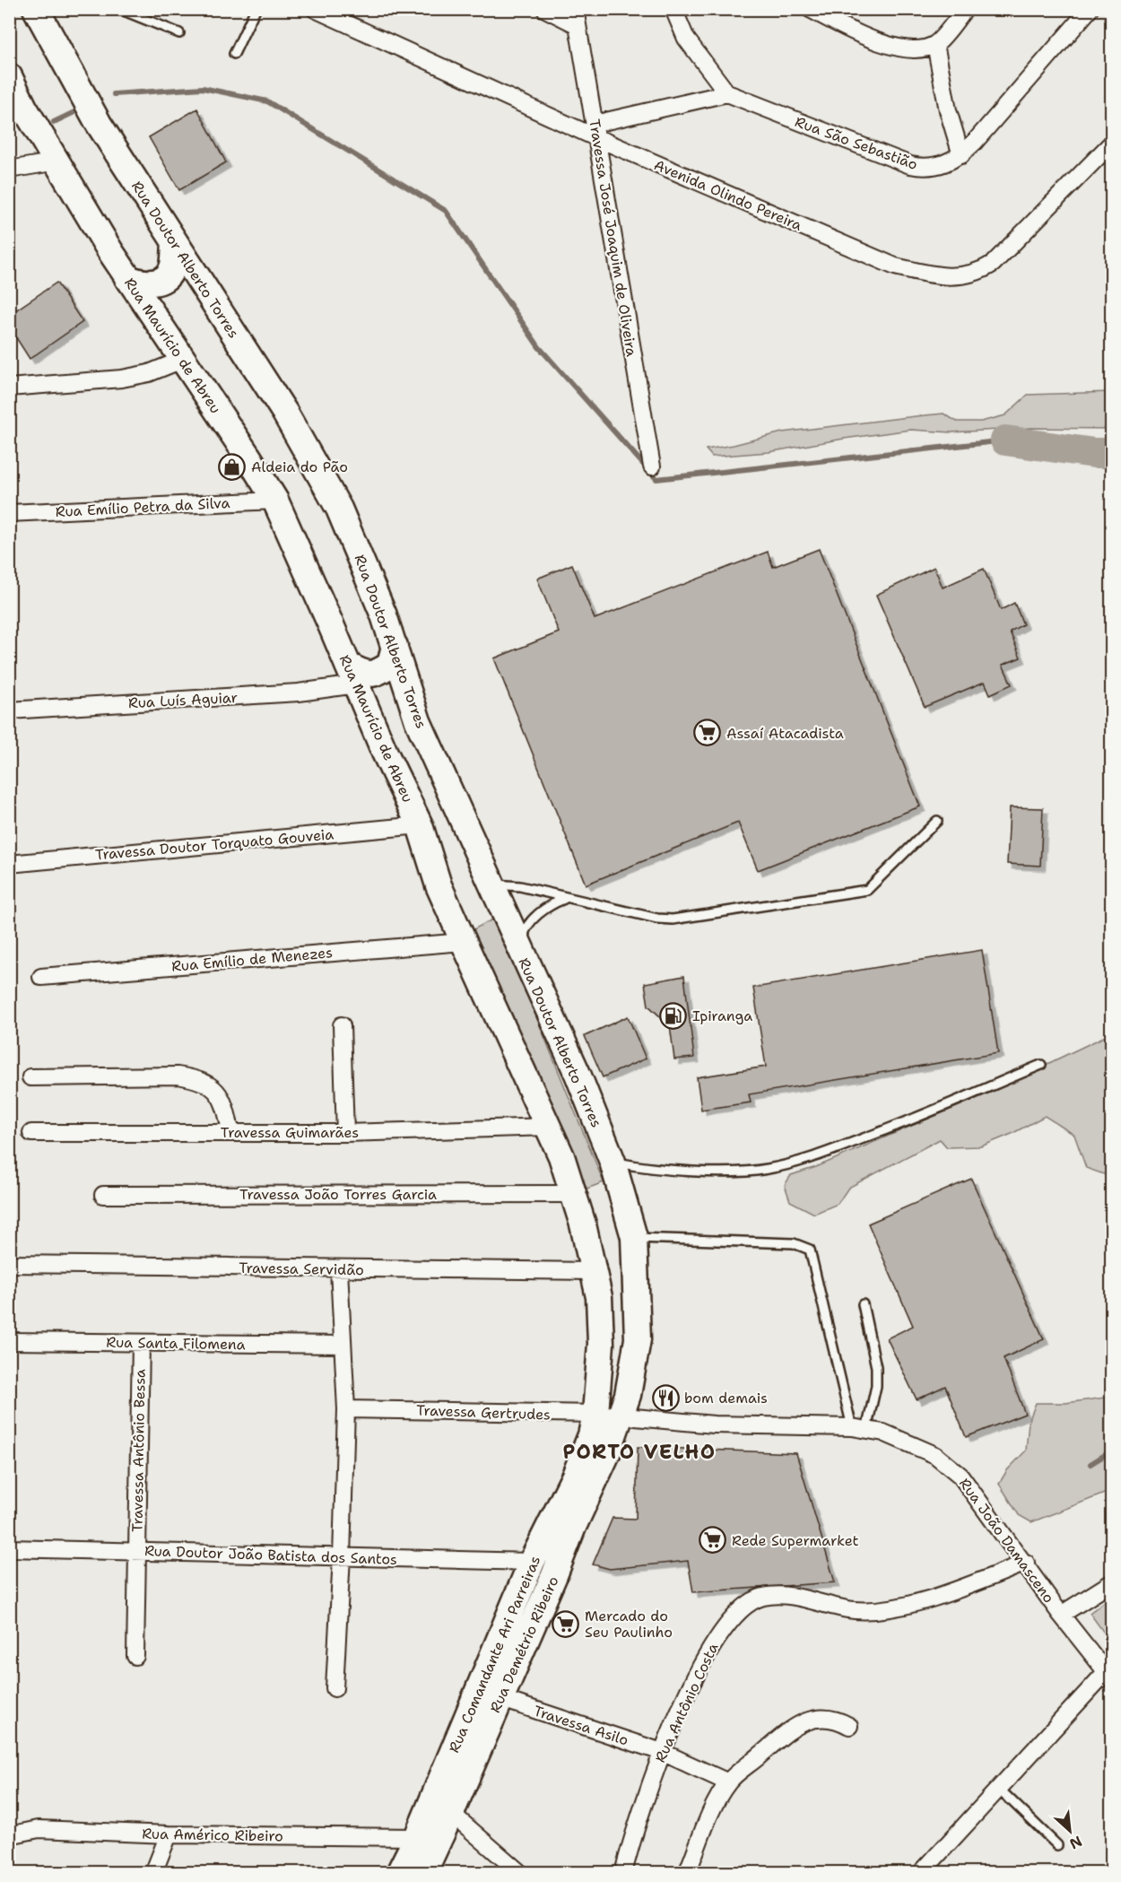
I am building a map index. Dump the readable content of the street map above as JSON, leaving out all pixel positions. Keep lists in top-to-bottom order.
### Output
{
  "streets": {
    "main road": [
      "Rua Doutor Alberto Torres",
      "Rua Maurício de Abreu",
      "Rua Demétrio Ribeiro",
      "Rua Comandante Ari Parreiras"
    ],
    "street": [
      "Rua São Sebastião",
      "Avenida Olindo Pereira",
      "Travessa José Joaquim de Oliveira",
      "Rua Emílio Petra da Silva",
      "Rua Luís Aguiar",
      "Travessa Doutor Torquato Gouveia",
      "Rua Emílio de Menezes",
      "Travessa Guimarães",
      "Travessa João Torres Garcia",
      "Travessa Servidão",
      "Rua Santa Filomena",
      "Travessa Gertrudes",
      "Travessa Antônio Bessa",
      "Rua João Damasceno",
      "Rua Doutor João Batista dos Santos",
      "Rua Antônio Costa",
      "Travessa Asilo",
      "Rua Américo Ribeiro"
    ]
  },
  "crossings": [
    ["Avenida Olindo Pereira", "Travessa José Joaquim de Oliveira"],
    ["Rua Doutor Alberto Torres", "Travessa Gertrudes"],
    ["Rua Doutor Alberto Torres", "Rua João Damasceno"],
    ["Rua Doutor Alberto Torres", "Rua Demétrio Ribeiro"],
    ["Rua Maurício de Abreu", "Rua Emílio Petra da Silva"],
    ["Rua Maurício de Abreu", "Rua Luís Aguiar"],
    ["Rua Maurício de Abreu", "Travessa Doutor Torquato Gouveia"],
    ["Rua Maurício de Abreu", "Rua Emílio de Menezes"],
    ["Rua Maurício de Abreu", "Travessa Guimarães"],
    ["Rua Maurício de Abreu", "Travessa João Torres Garcia"],
    ["Rua Maurício de Abreu", "Travessa Servidão"],
    ["Rua Maurício de Abreu", "Travessa Gertrudes"],
    ["Rua Maurício de Abreu", "Rua Comandante Ari Parreiras"],
    ["Rua Santa Filomena", "Travessa Antônio Bessa"],
    ["Travessa Gertrudes", "Rua João Damasceno"],
    ["Travessa Gertrudes", "Rua Demétrio Ribeiro"],
    ["Travessa Gertrudes", "Rua Comandante Ari Parreiras"],
    ["Travessa Antônio Bessa", "Rua Doutor João Batista dos Santos"],
    ["Rua João Damasceno", "Rua Demétrio Ribeiro"],
    ["Rua João Damasceno", "Rua Antônio Costa"],
    ["Rua Doutor João Batista dos Santos", "Rua Comandante Ari Parreiras"],
    ["Rua Demétrio Ribeiro", "Travessa Asilo"],
    ["Rua Comandante Ari Parreiras", "Rua Américo Ribeiro"],
    ["Rua Antônio Costa", "Travessa Asilo"]
  ],
  "districts": ["PORTO VELHO"],
  "places": {
    "shop": ["Aldeia do Pão"],
    "supermarket": ["Assaí Atacadista", "Rede Supermarket", "Mercado do Seu Paulinho"],
    "fuel station": ["Ipiranga"],
    "restaurant": ["bom demais"]
  },
  "north": "bottom right"
}
